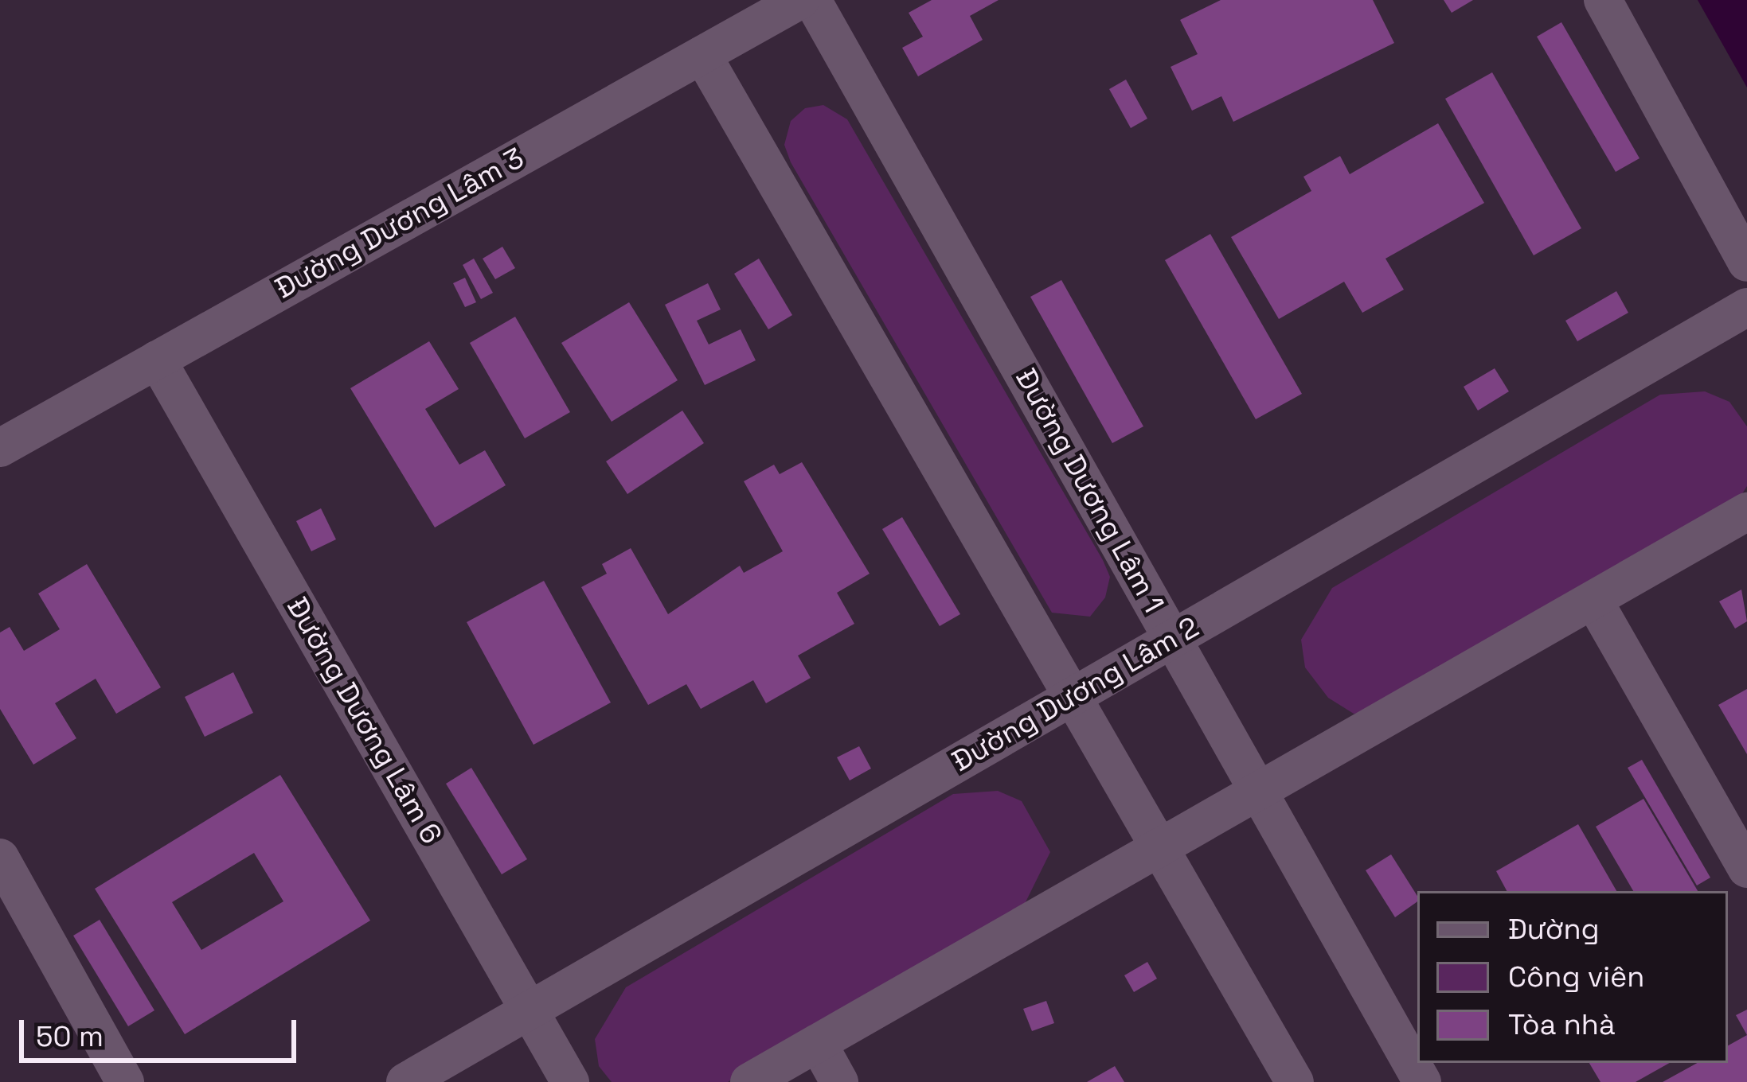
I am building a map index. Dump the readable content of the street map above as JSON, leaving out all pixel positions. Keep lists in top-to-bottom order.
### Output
{
  "streets": {
    "street": [
      "Đường Dương Lâm 3",
      "Đường Dương Lâm 1",
      "Đường Dương Lâm 2",
      "Đường Dương Lâm 6"
    ]
  },
  "crossings": [
    ["Đường Dương Lâm 3", "Đường Dương Lâm 6"],
    ["Đường Dương Lâm 1", "Đường Dương Lâm 2"],
    ["Đường Dương Lâm 2", "Đường Dương Lâm 6"]
  ],
  "legend": ["Đường", "Công viên", "Tòa nhà"],
  "scale_bar": "50 m"
}
